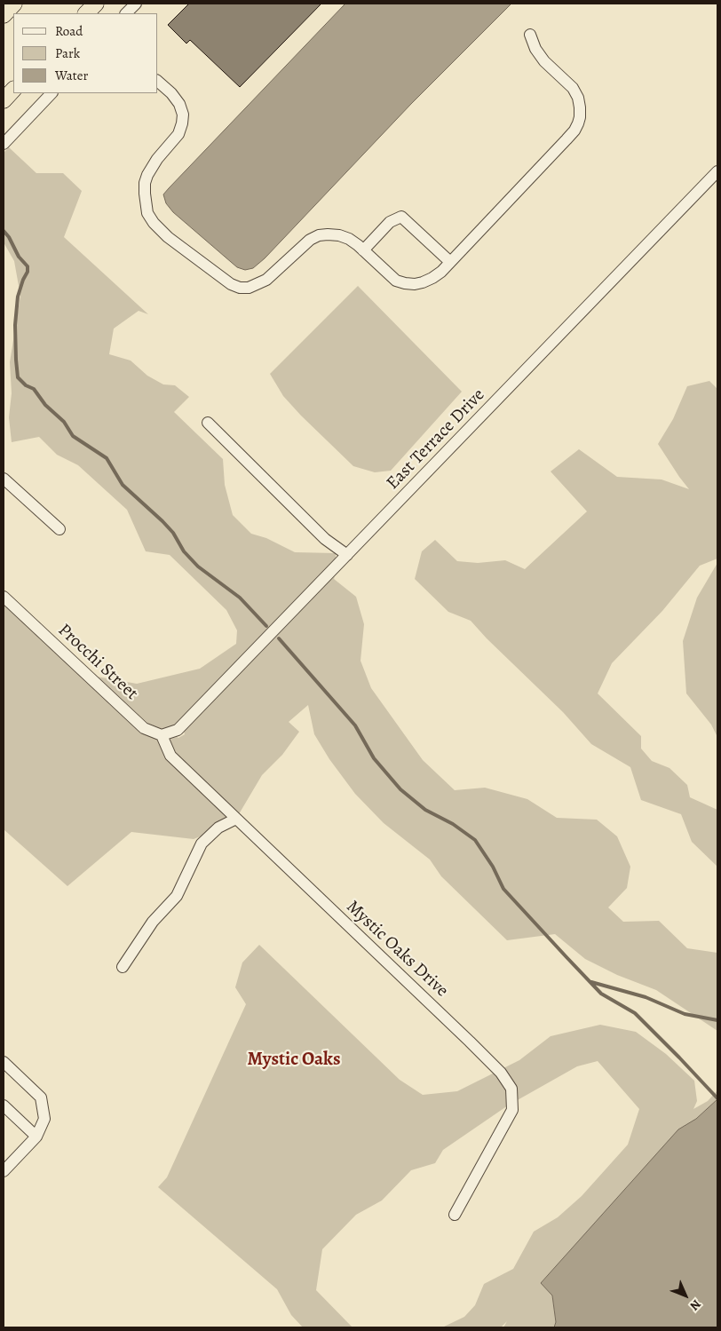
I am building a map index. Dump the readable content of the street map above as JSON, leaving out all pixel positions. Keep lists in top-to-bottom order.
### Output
{
  "streets": {
    "street": ["East Terrace Drive", "Procchi Street", "Mystic Oaks Drive"]
  },
  "crossings": [
    ["East Terrace Drive", "Procchi Street"],
    ["East Terrace Drive", "Mystic Oaks Drive"],
    ["Procchi Street", "Mystic Oaks Drive"]
  ],
  "districts": ["Mystic Oaks"],
  "legend": ["Road", "Park", "Water"],
  "north": "bottom right"
}
